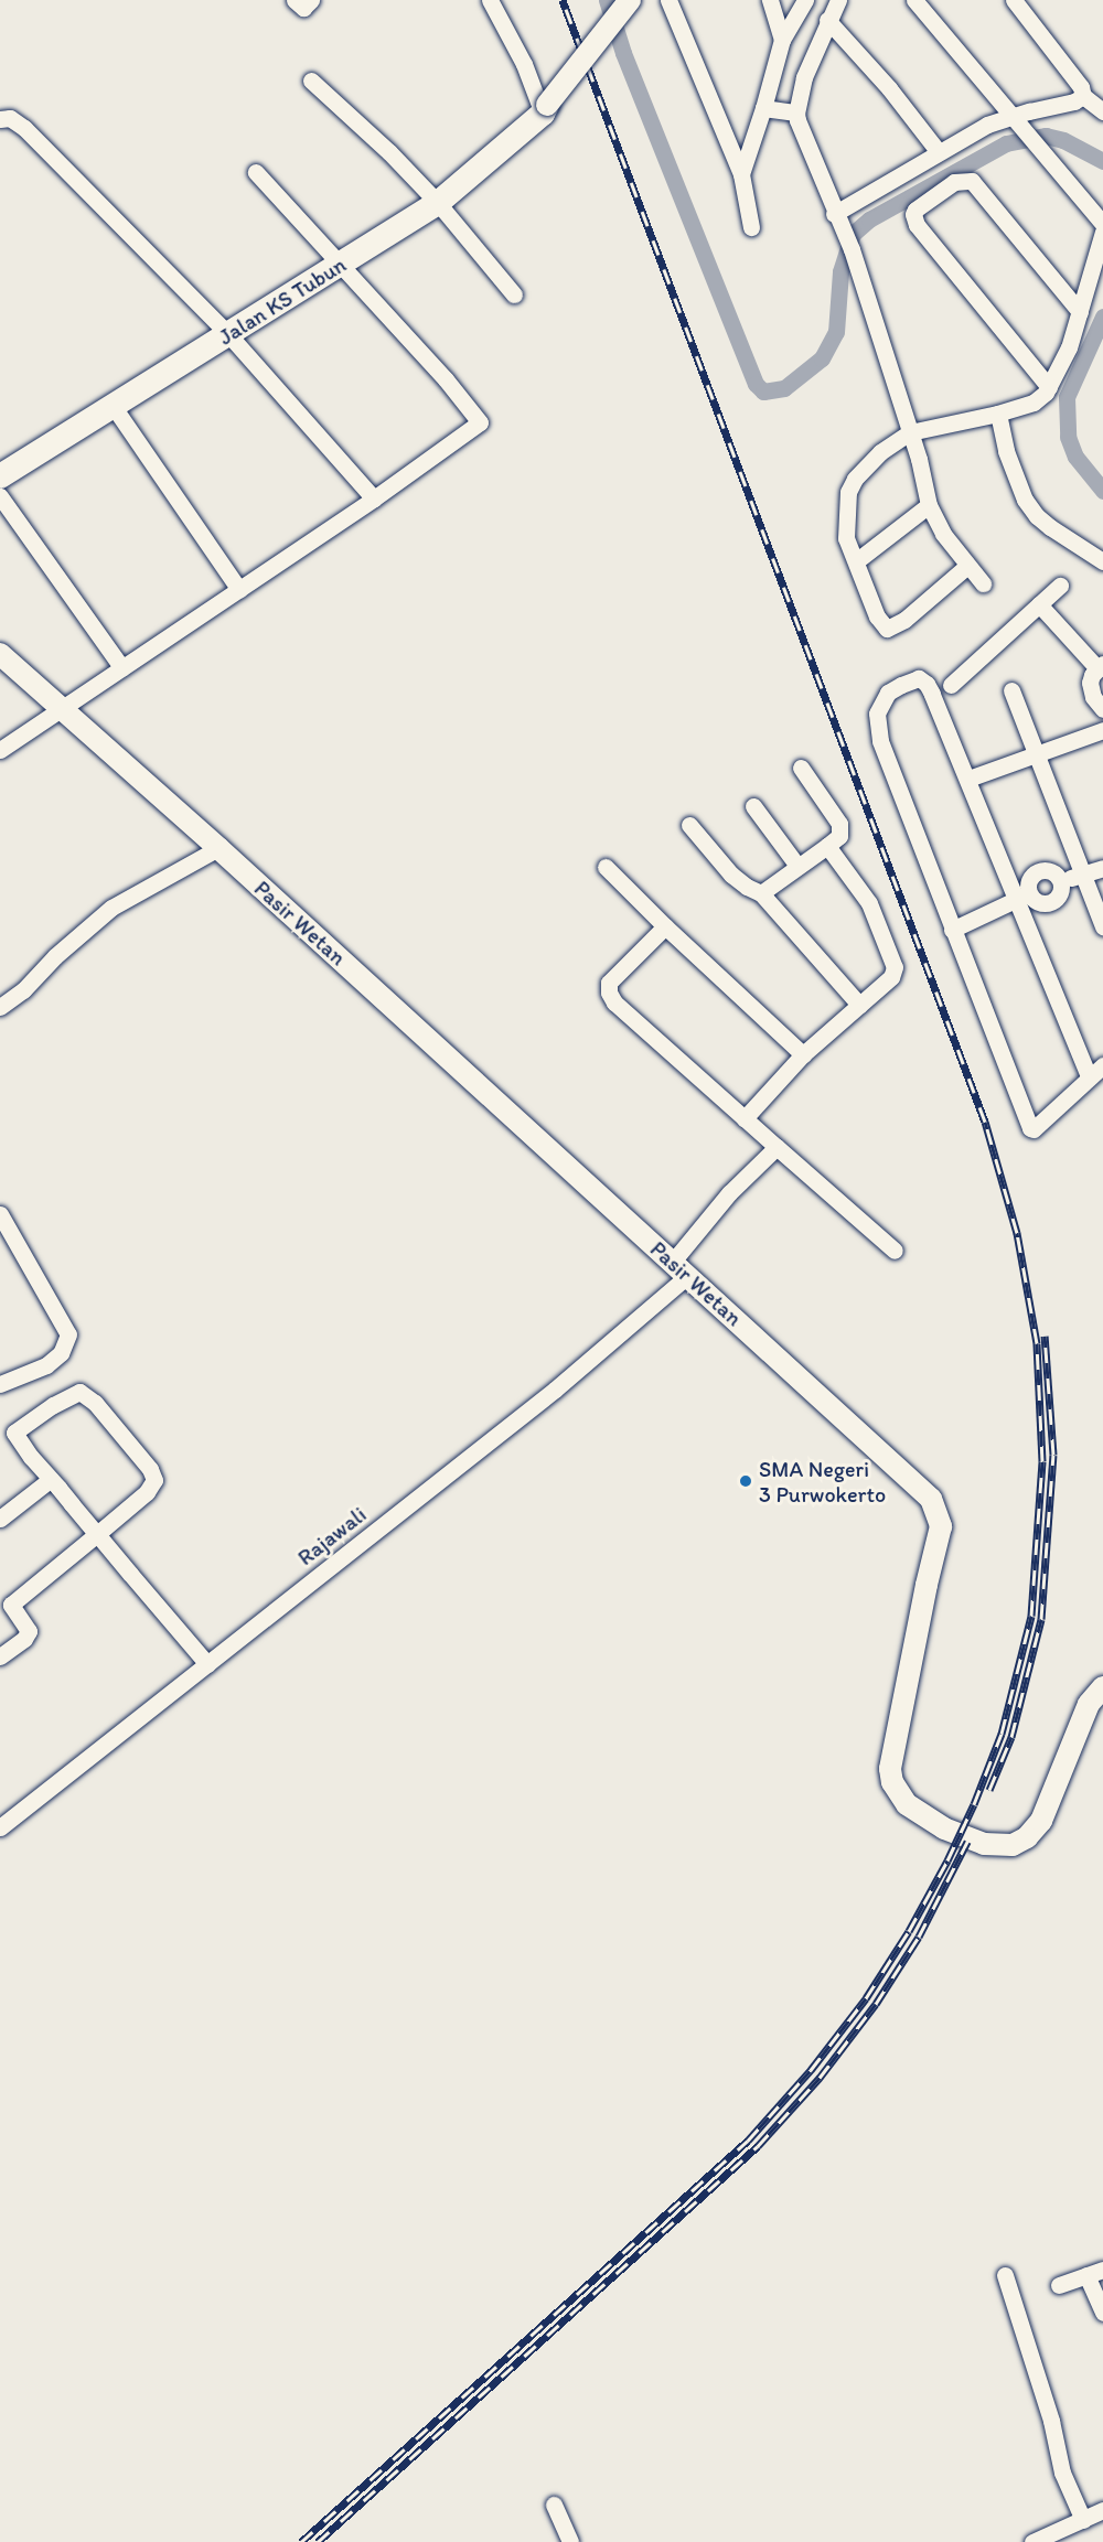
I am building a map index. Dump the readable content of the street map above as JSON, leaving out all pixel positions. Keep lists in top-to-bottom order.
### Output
{
  "streets": {
    "main road": ["Jalan KS Tubun"],
    "street": ["Pasir Wetan", "Rajawali"]
  },
  "crossings": [
    ["Pasir Wetan", "Rajawali"]
  ],
  "places": ["SMA Negeri 3 Purwokerto"]
}
